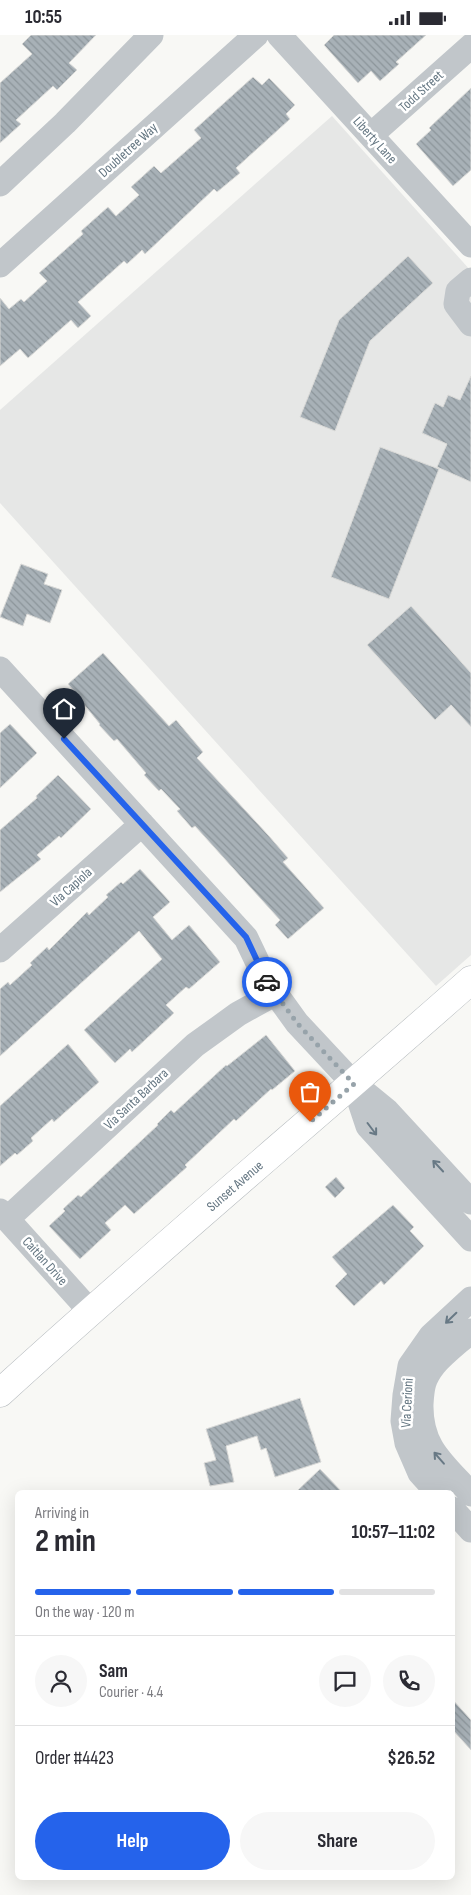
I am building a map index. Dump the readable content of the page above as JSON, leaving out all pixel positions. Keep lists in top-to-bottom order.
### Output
{
  "streets": {
    "main road": ["Sunset Avenue"],
    "street": [
      "Todd Street",
      "Liberty Lane",
      "Doubletree Way",
      "Via Capiola",
      "Via Santa Barbara",
      "Caitlan Drive",
      "Via Cerioni"
    ]
  },
  "crossings": [
    ["Todd Street", "Liberty Lane"],
    ["Via Santa Barbara", "Caitlan Drive"],
    ["Sunset Avenue", "Caitlan Drive"]
  ],
  "page": {
    "status": "10:55",
    "heading": ["2 min", "Arriving in", "10:57–11:02"],
    "panel": [
      "Sam",
      "Courier · 4.4",
      "Order #4423",
      "$26.52"
    ],
    "bar": "On the way · 120 m",
    "buttons": ["Help", "Share"]
  }
}
